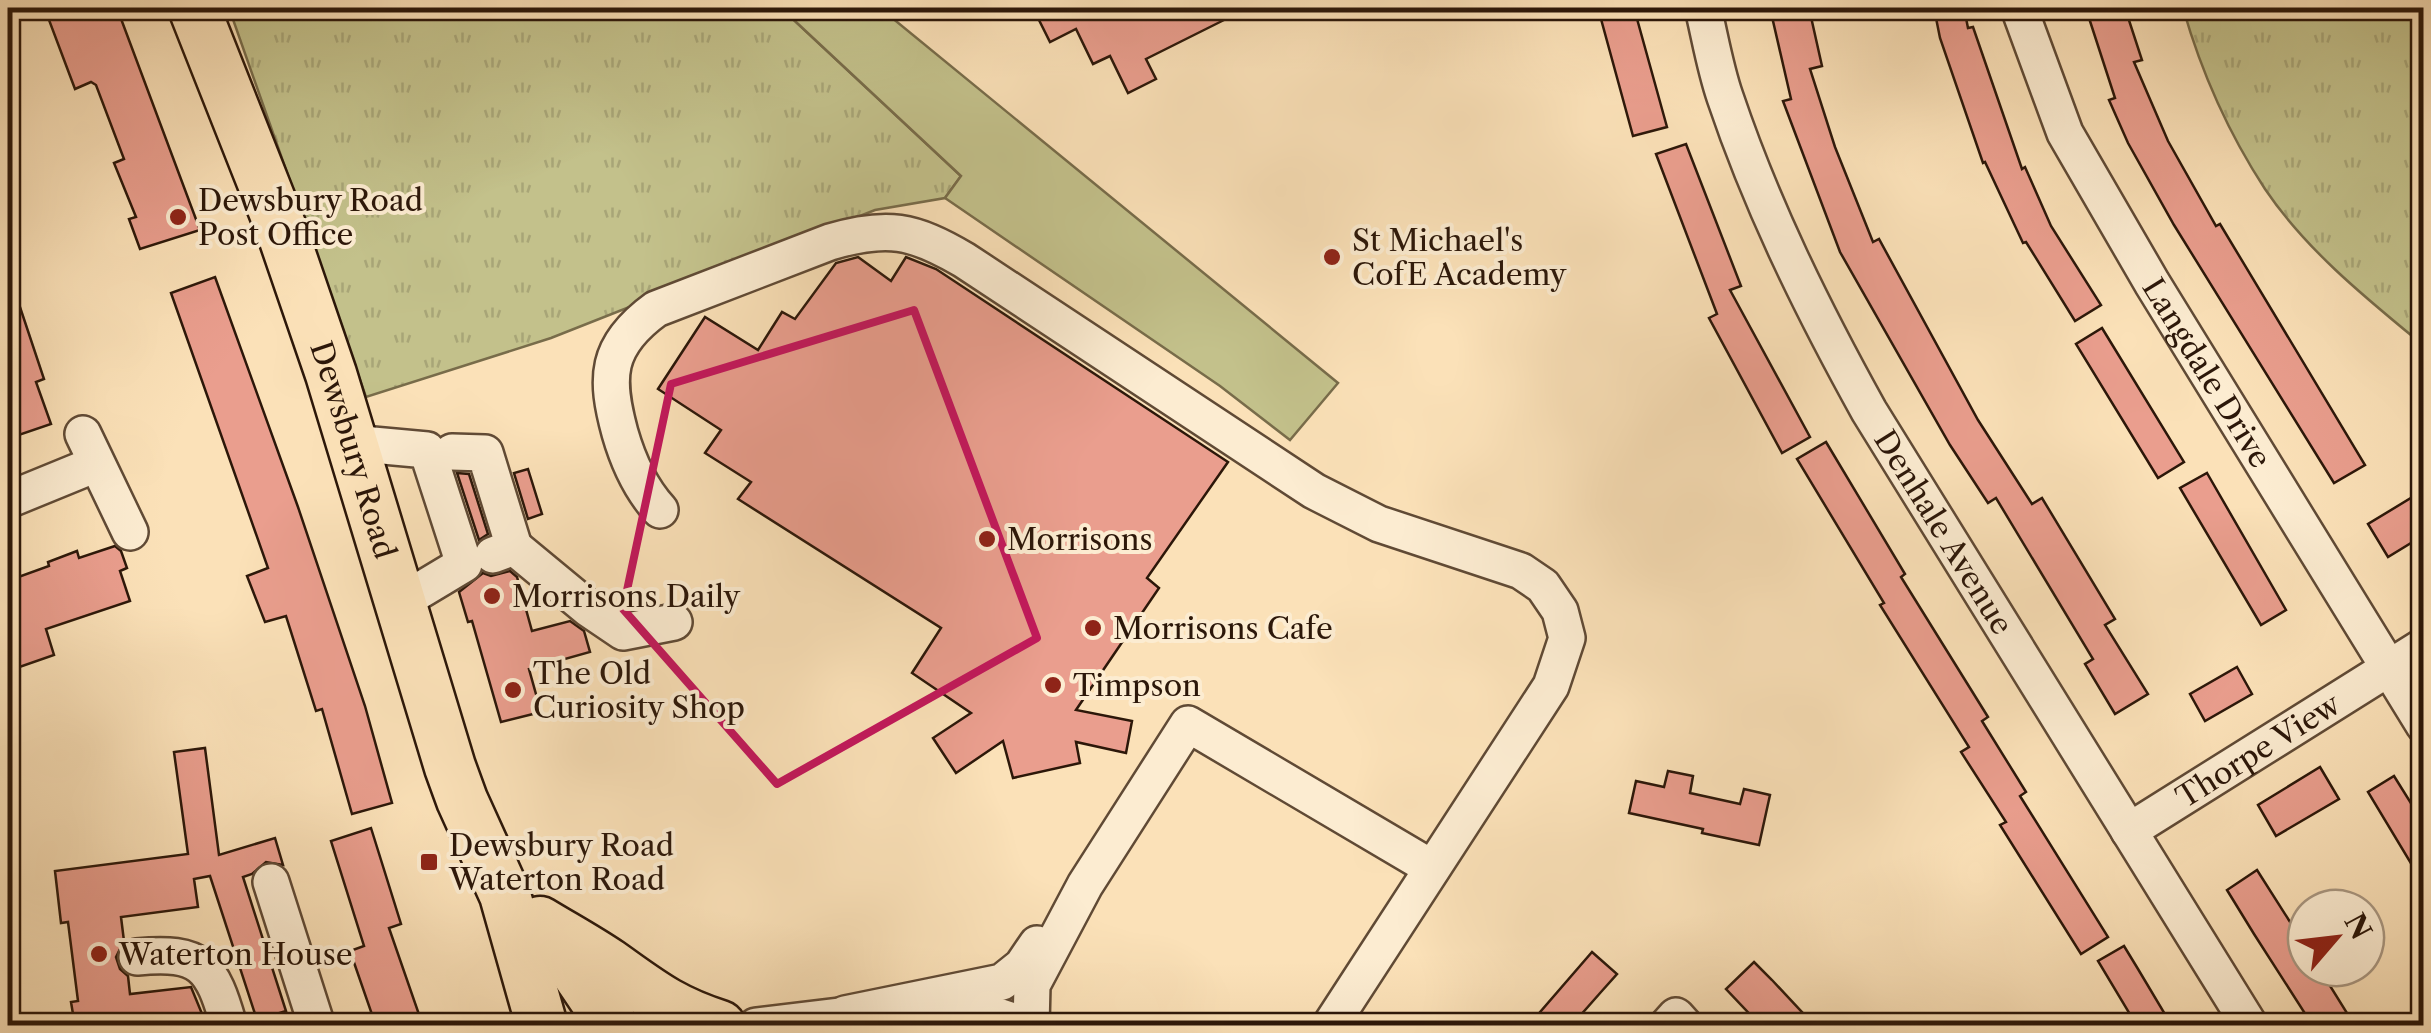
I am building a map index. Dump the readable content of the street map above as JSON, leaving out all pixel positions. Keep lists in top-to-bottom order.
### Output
{
  "streets": {
    "highway": ["Dewsbury Road"],
    "street": ["Langdale Drive", "Denhale Avenue", "Thorpe View"]
  },
  "crossings": [
    ["Langdale Drive", "Thorpe View"],
    ["Denhale Avenue", "Thorpe View"]
  ],
  "places": {
    "other": [
      "Dewsbury Road Post Office",
      "St Michael's CofE Academy",
      "Morrisons",
      "Morrisons Daily",
      "Morrisons Cafe",
      "Timpson",
      "The Old Curiosity Shop",
      "Waterton House"
    ],
    "transit": ["Dewsbury Road Waterton Road"]
  },
  "north": "top right"
}
